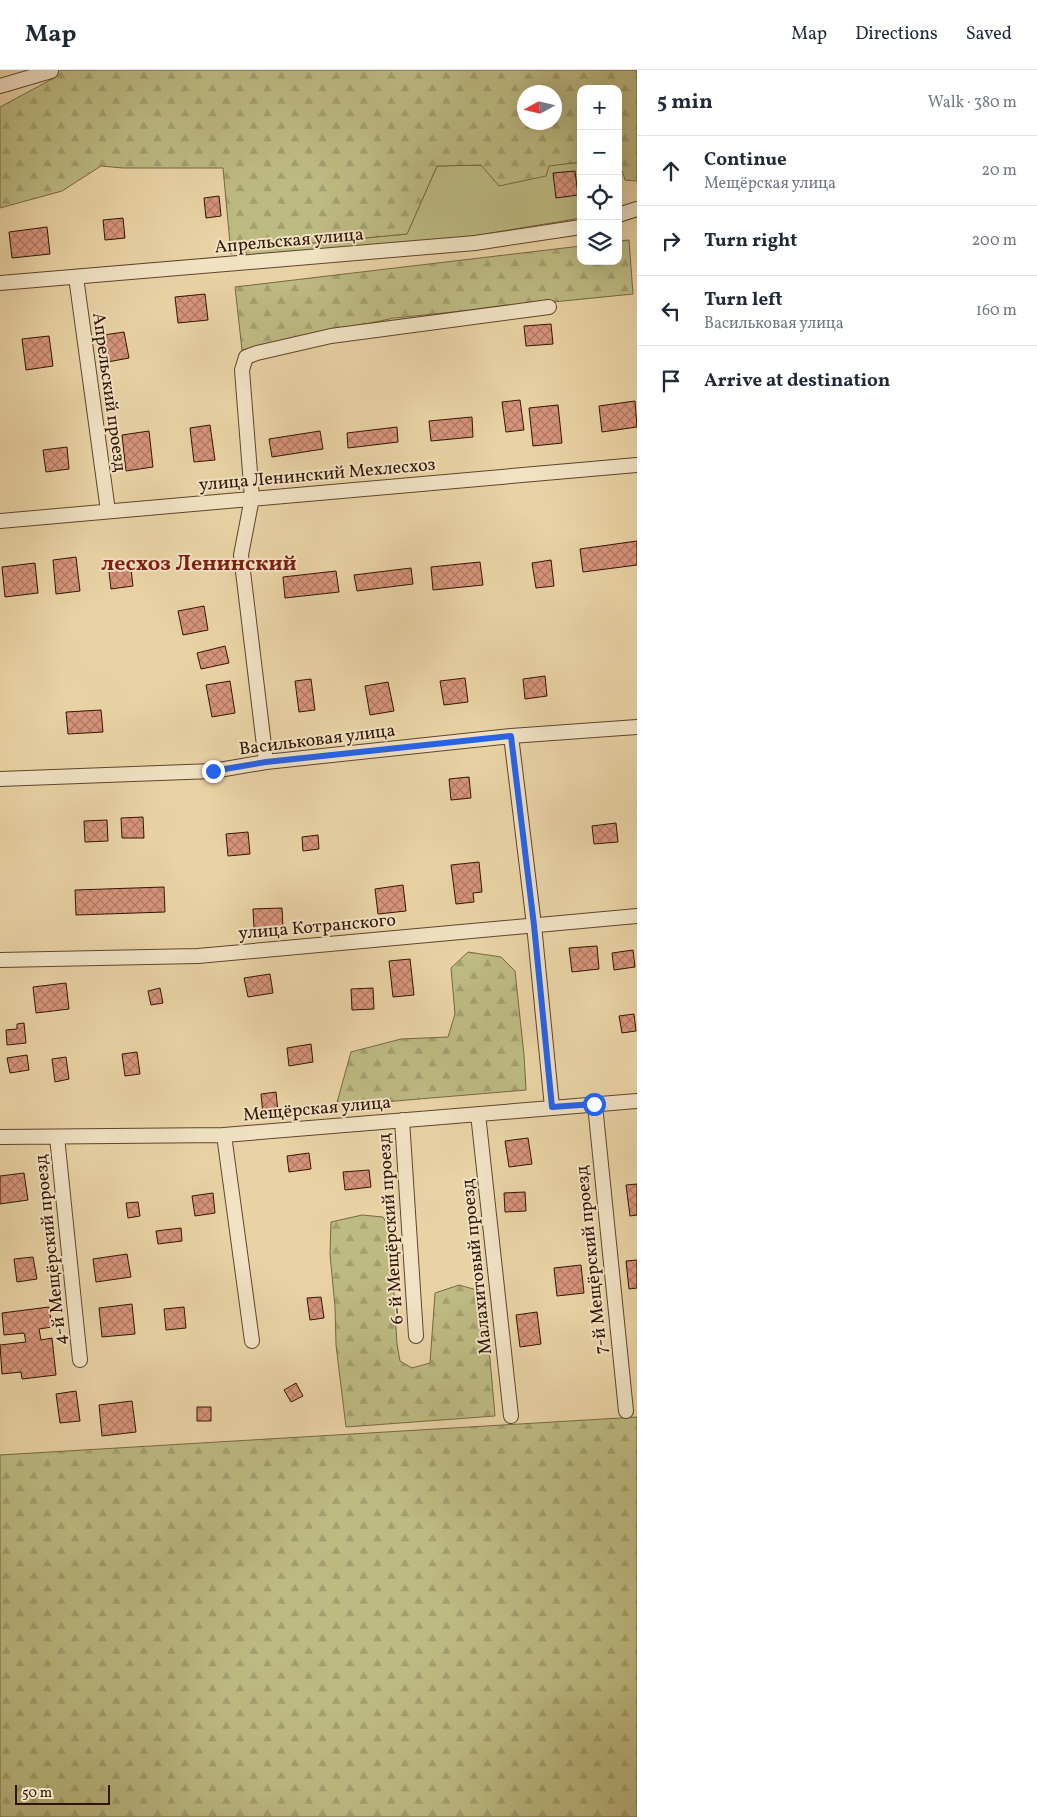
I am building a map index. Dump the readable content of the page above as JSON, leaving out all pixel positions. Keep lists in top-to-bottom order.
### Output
{
  "streets": {
    "street": [
      "Апрельская улица",
      "Апрельский проезд",
      "улица Ленинский Мехлесхоз",
      "Васильковая улица",
      "улица Котранского",
      "Мещёрская улица",
      "6-й Мещёрский проезд",
      "4-й Мещёрский проезд",
      "7-й Мещёрский проезд",
      "Малахитовый проезд"
    ]
  },
  "crossings": [
    ["Апрельская улица", "Апрельский проезд"],
    ["Апрельский проезд", "улица Ленинский Мехлесхоз"],
    ["Мещёрская улица", "6-й Мещёрский проезд"],
    ["Мещёрская улица", "4-й Мещёрский проезд"],
    ["Мещёрская улица", "7-й Мещёрский проезд"],
    ["Мещёрская улица", "Малахитовый проезд"]
  ],
  "districts": ["лесхоз Ленинский"],
  "scale_bar": "50 m",
  "north": "left",
  "page": {
    "header": "Map",
    "nav": ["Map", "Directions", "Saved"],
    "heading": ["5 min", "Walk · 380 m"],
    "map_buttons": ["+", "−"],
    "list": [
      ["Continue", "Мещёрская улица", "20 m"],
      ["Turn right", "200 m"],
      ["Turn left", "Васильковая улица", "160 m"],
      "Arrive at destination"
    ],
    "scale": "50 m"
  }
}
